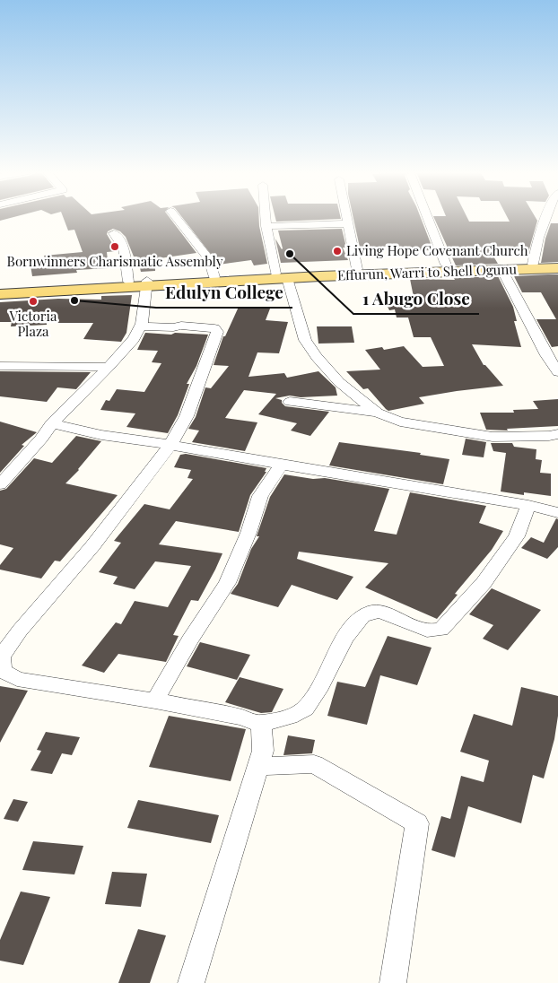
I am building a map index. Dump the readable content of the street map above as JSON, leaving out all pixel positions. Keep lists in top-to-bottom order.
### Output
{
  "streets": {
    "main road": ["Effurun, Warri to Shell Ogunu"]
  },
  "places": [
    "Bornwinners Charismatic Assembly",
    "Living Hope Covenant Church",
    "1 Abugo Close",
    "Edulyn College",
    "Victoria Plaza"
  ]
}
